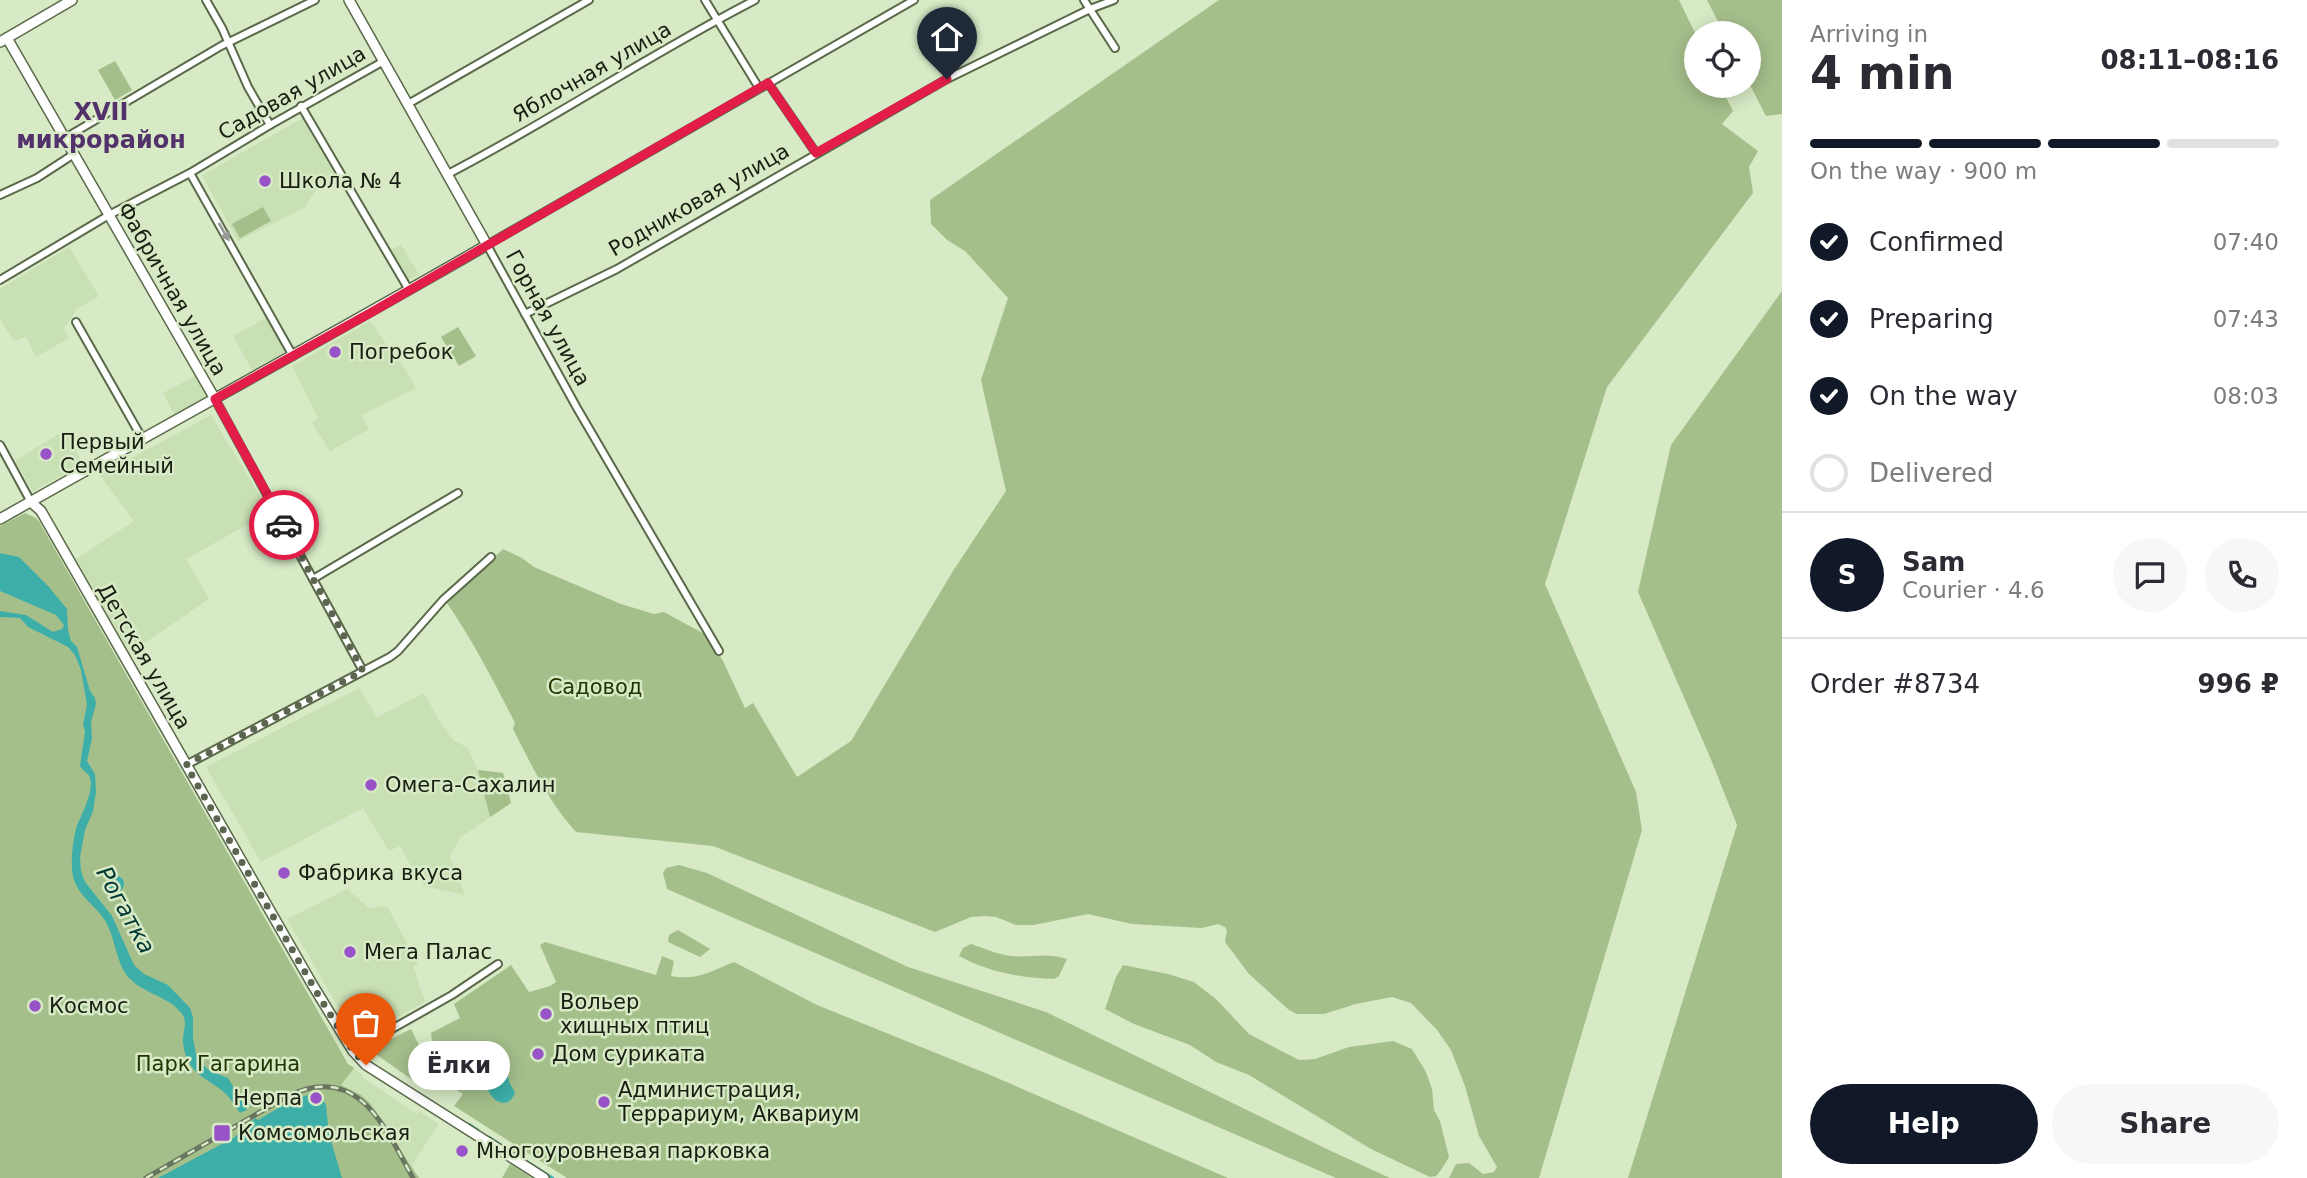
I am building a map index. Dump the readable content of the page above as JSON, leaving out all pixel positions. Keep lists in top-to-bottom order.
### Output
{
  "streets": {
    "street": [
      "Яблочная улица",
      "Садовая улица",
      "Родниковая улица",
      "Фабричная улица",
      "Горная улица",
      "Детская улица"
    ]
  },
  "crossings": [
    ["Яблочная улица", "Горная улица"],
    ["Садовая улица", "Фабричная улица"],
    ["Садовая улица", "Горная улица"],
    ["Родниковая улица", "Горная улица"]
  ],
  "districts": ["XVII микрорайон"],
  "water": ["Рогатка"],
  "parks": ["Садовод", "Парк Гагарина"],
  "places": {
    "other": [
      "Школа № 4",
      "Погребок",
      "Первый Семейный",
      "Омега-Сахалин",
      "Фабрика вкуса",
      "Мега Палас",
      "Космос",
      "Вольер хищных птиц",
      "Дом суриката",
      "Ёлки",
      "Нерпа",
      "Администрация, Террариум, Аквариум",
      "Многоуровневая парковка"
    ],
    "transit": ["Комсомольская"]
  },
  "page": {
    "heading": ["4 min", "Arriving in", "08:11–08:16"],
    "panel": [
      "Sam",
      "Courier · 4.6",
      "Order #8734",
      "996 ₽"
    ],
    "bar": "On the way · 900 m",
    "list": [
      ["Confirmed", "07:40"],
      ["Preparing", "07:43"],
      ["On the way", "08:03"],
      "Delivered"
    ],
    "round": "S",
    "bubble": "Ёлки",
    "buttons": ["Help", "Share"]
  }
}
